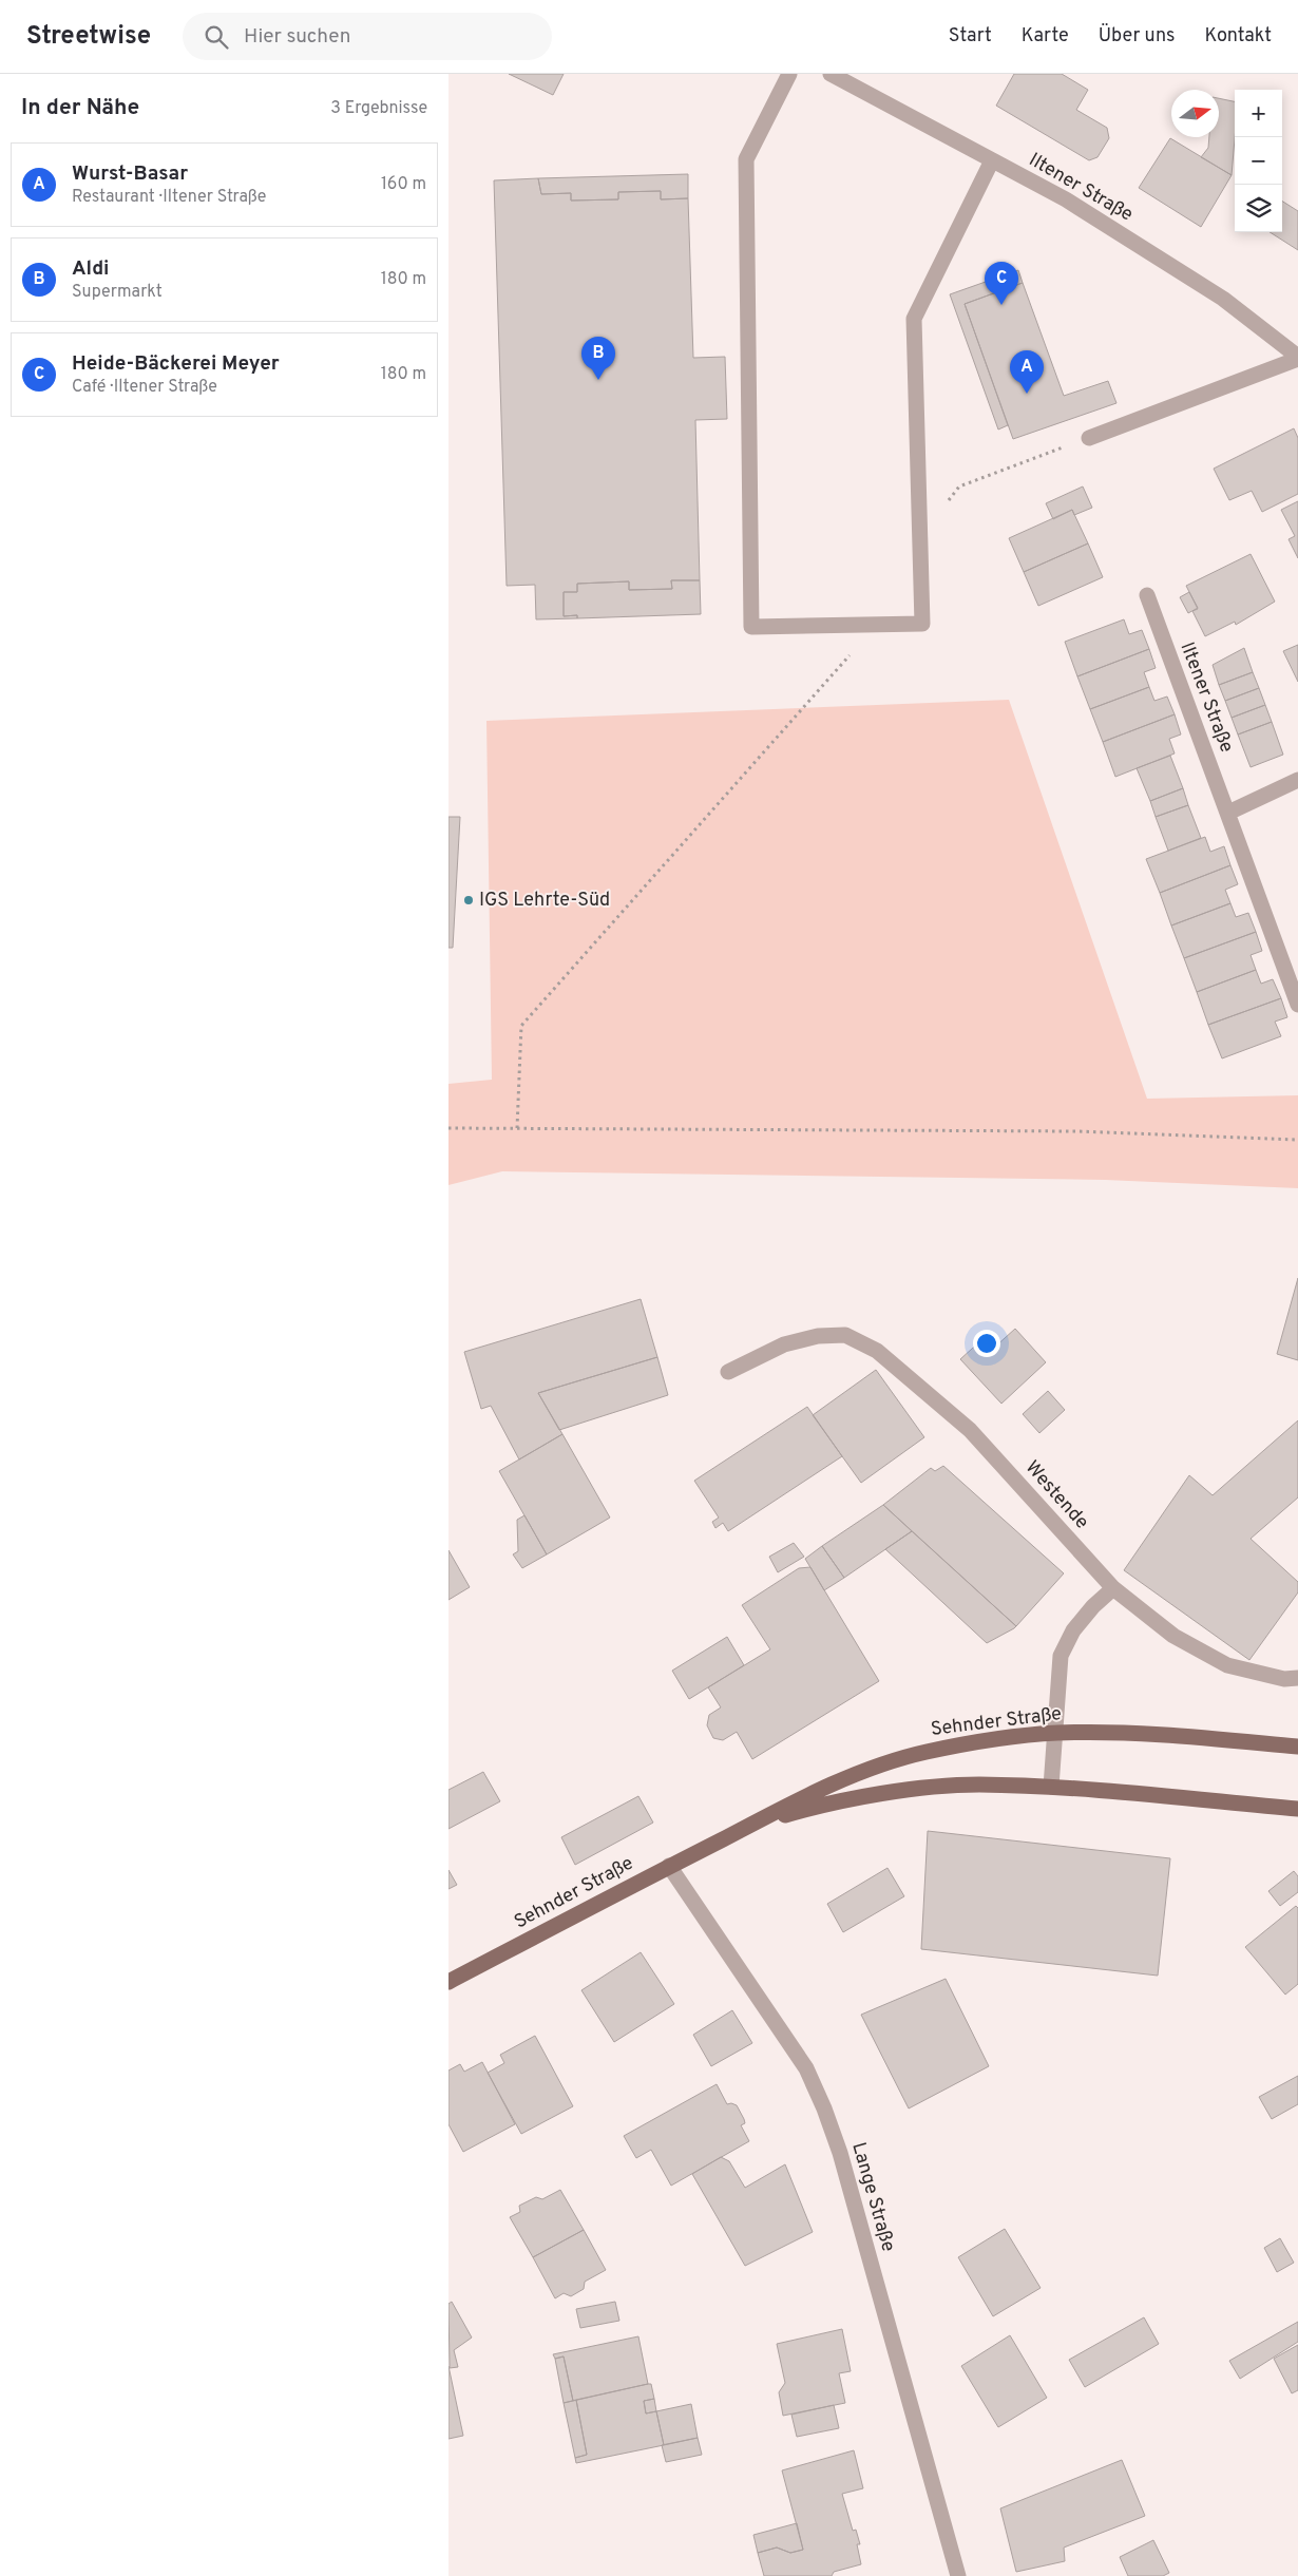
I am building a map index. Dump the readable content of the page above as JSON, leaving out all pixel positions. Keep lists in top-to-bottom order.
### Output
{
  "streets": {
    "main road": ["Sehnder Straße"],
    "street": ["Iltener Straße", "Westende", "Lange Straße"]
  },
  "crossings": [
    ["Sehnder Straße", "Lange Straße"]
  ],
  "places": ["IGS Lehrte-Süd"],
  "north": "right",
  "page": {
    "header": "Streetwise",
    "search": "Hier suchen",
    "nav": [
      "Start",
      "Karte",
      "Über uns",
      "Kontakt"
    ],
    "heading": ["In der Nähe", "3 Ergebnisse"],
    "map_buttons": ["+", "−"],
    "list": [
      {
        "mark": "A",
        "name": "Wurst-Basar",
        "note": "Restaurant · Iltener Straße",
        "value": "160 m"
      },
      {
        "mark": "B",
        "name": "Aldi",
        "note": "Supermarkt",
        "value": "180 m"
      },
      {
        "mark": "C",
        "name": "Heide-Bäckerei Meyer",
        "note": "Café · Iltener Straße",
        "value": "180 m"
      }
    ],
    "pins": ["C", "B", "A"]
  }
}
